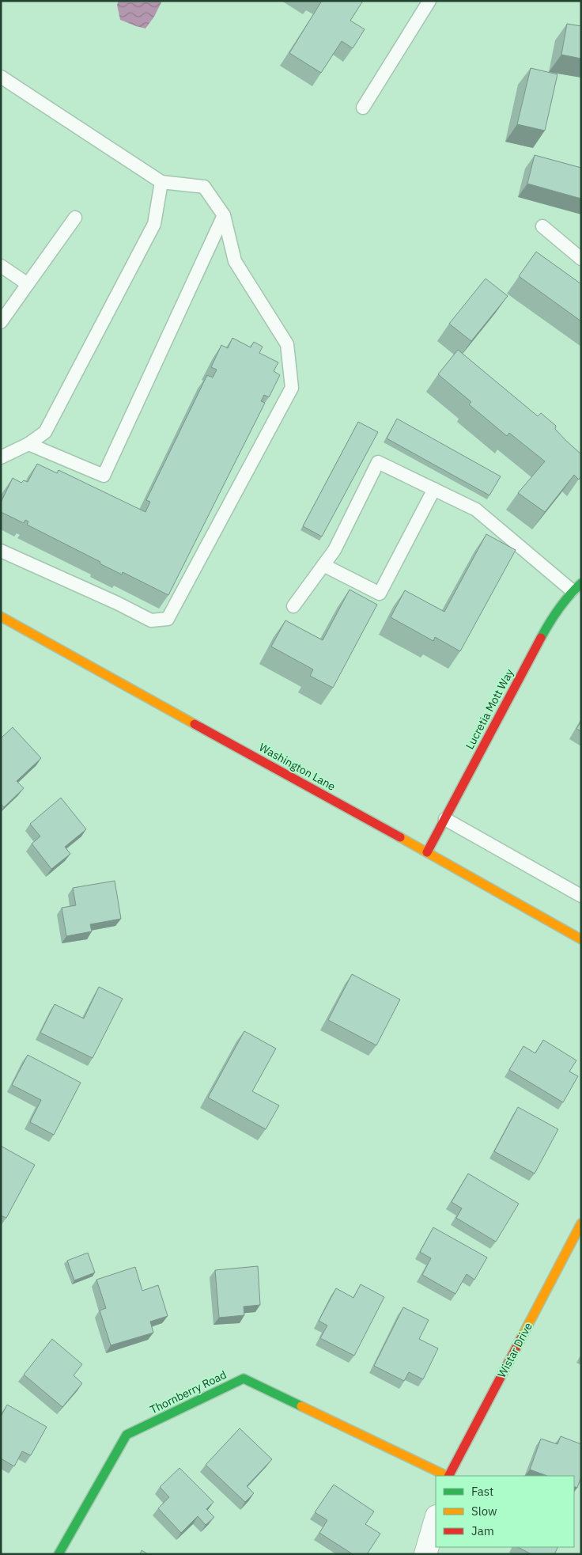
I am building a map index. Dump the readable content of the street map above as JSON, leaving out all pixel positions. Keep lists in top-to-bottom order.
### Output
{
  "streets": {
    "street": [
      "Lucretia Mott Way",
      "Washington Lane",
      "Wistar Drive",
      "Thornberry Road"
    ]
  },
  "crossings": [
    ["Lucretia Mott Way", "Washington Lane"]
  ],
  "legend": ["Fast", "Slow", "Jam"]
}
